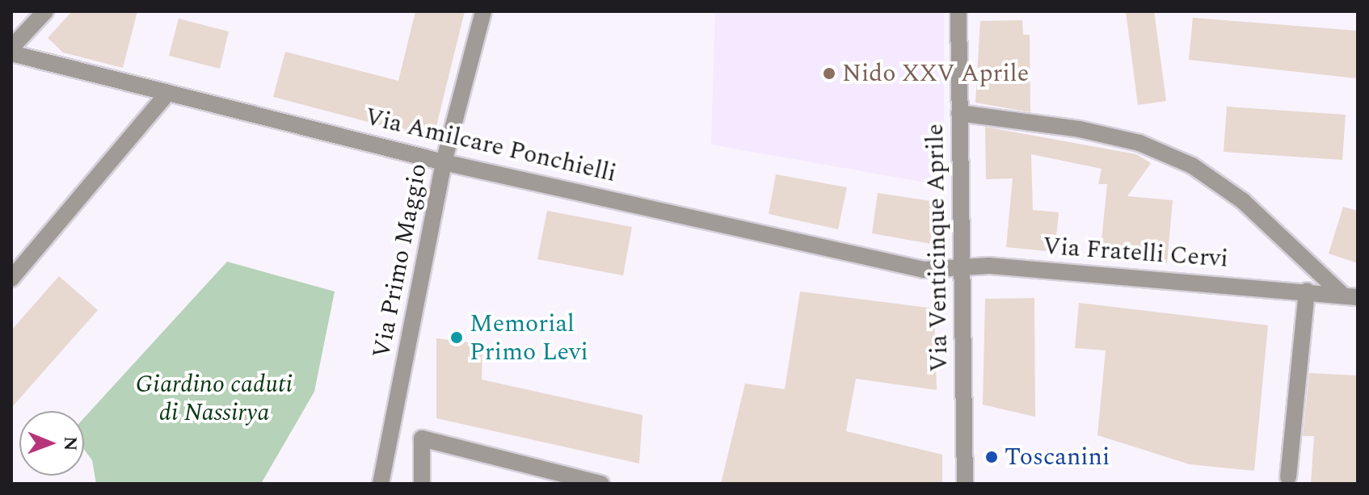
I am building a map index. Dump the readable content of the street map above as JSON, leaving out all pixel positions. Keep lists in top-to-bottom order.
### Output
{
  "streets": {
    "street": [
      "Via Amilcare Ponchielli",
      "Via Venticinque Aprile",
      "Via Fratelli Cervi",
      "Via Primo Maggio"
    ]
  },
  "crossings": [
    ["Via Amilcare Ponchielli", "Via Venticinque Aprile"],
    ["Via Amilcare Ponchielli", "Via Fratelli Cervi"],
    ["Via Amilcare Ponchielli", "Via Primo Maggio"],
    ["Via Venticinque Aprile", "Via Fratelli Cervi"]
  ],
  "parks": ["Giardino caduti di Nassirya"],
  "places": ["Nido XXV Aprile", "Memorial Primo Levi", "Toscanini"],
  "north": "right"
}
